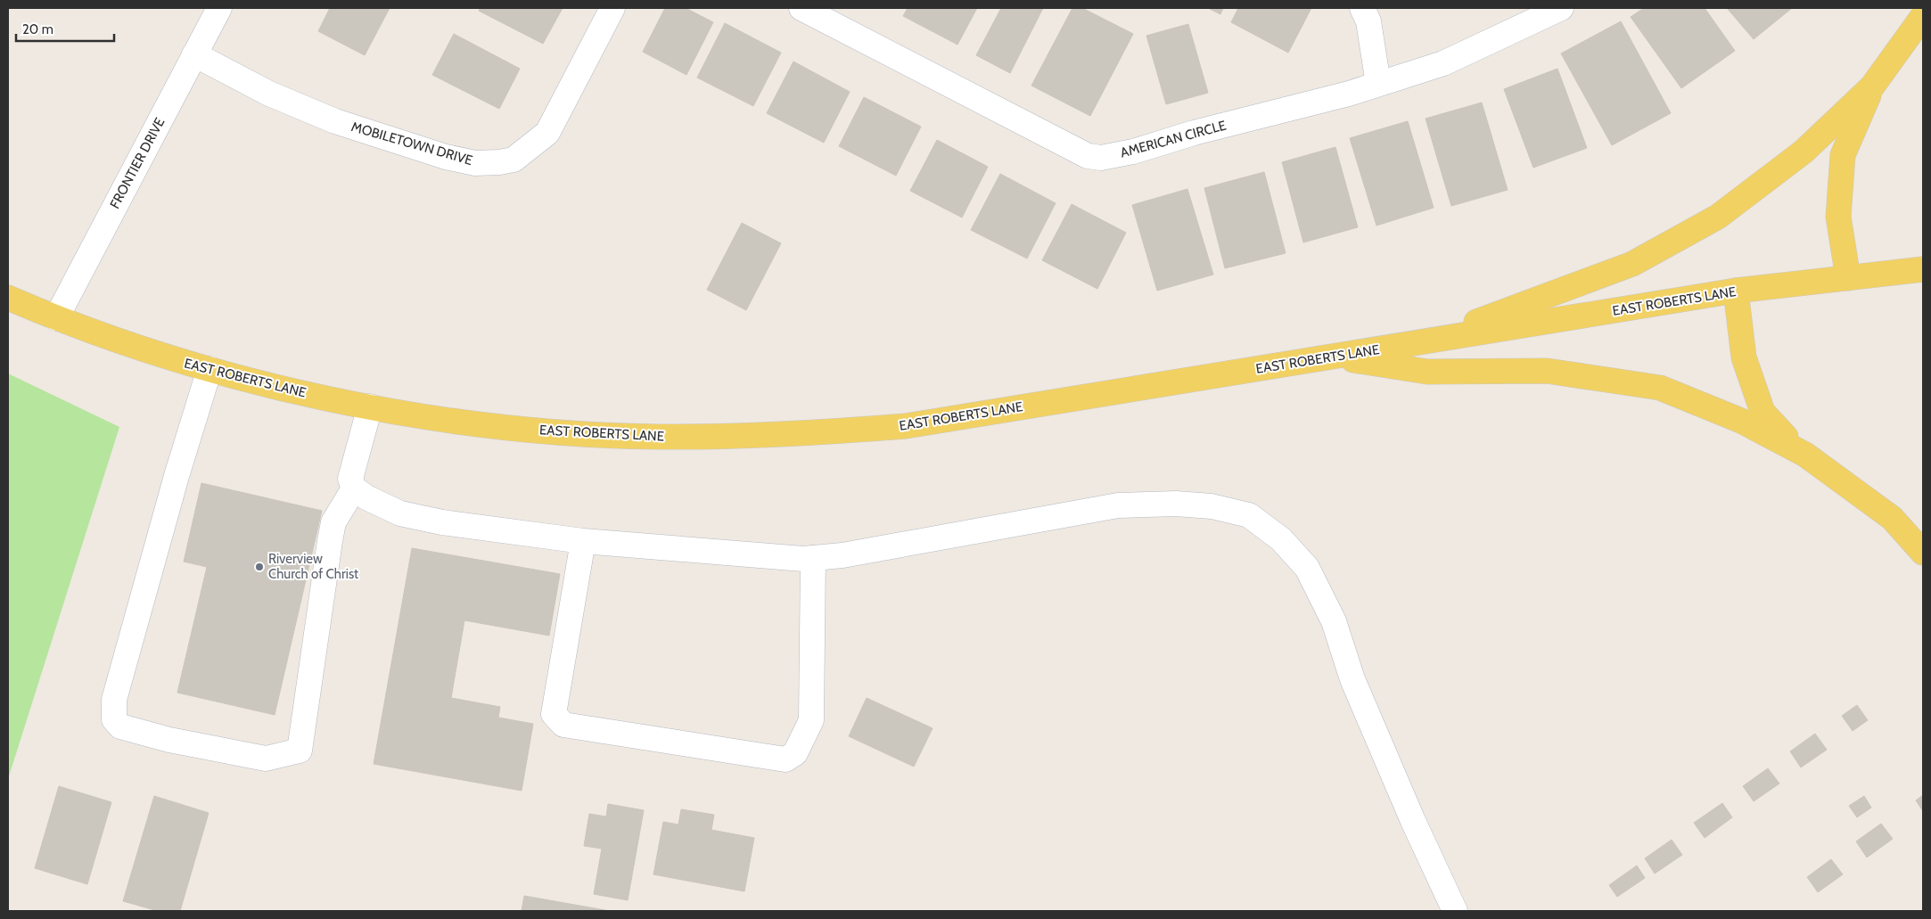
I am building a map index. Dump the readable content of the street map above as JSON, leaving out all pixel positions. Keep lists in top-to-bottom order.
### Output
{
  "streets": {
    "main road": ["EAST ROBERTS LANE"],
    "street": ["AMERICAN CIRCLE", "MOBILETOWN DRIVE", "FRONTIER DRIVE"]
  },
  "crossings": [
    ["MOBILETOWN DRIVE", "FRONTIER DRIVE"],
    ["FRONTIER DRIVE", "EAST ROBERTS LANE"]
  ],
  "places": ["Riverview Church of Christ"],
  "scale_bar": "20 m"
}
